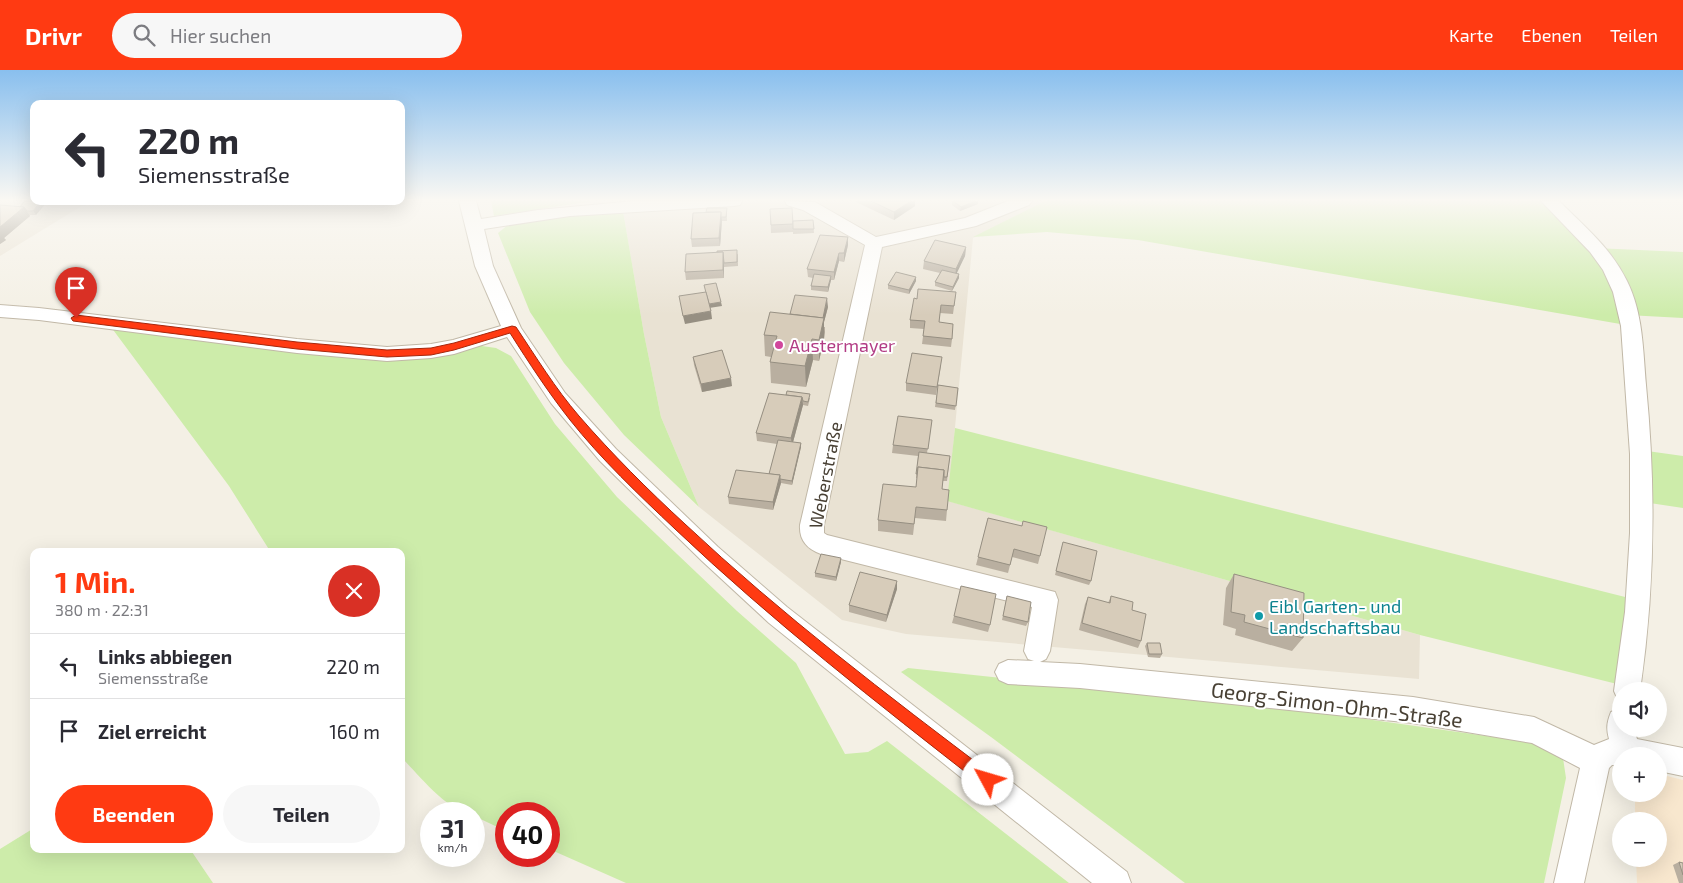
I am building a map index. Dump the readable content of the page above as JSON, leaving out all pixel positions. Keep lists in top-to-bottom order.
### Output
{
  "streets": {
    "street": ["Weberstraße", "Georg-Simon-Ohm-Straße"]
  },
  "places": ["Austermayer", "Eibl Garten- und Landschaftsbau"],
  "page": {
    "header": "Drivr",
    "search": "Hier suchen",
    "nav": ["Karte", "Ebenen", "Teilen"],
    "turn": ["220 m", "Siemensstraße"],
    "heading": ["1 Min.", "380 m · 22:31"],
    "list": [
      {
        "name": "Links abbiegen",
        "note": "Siemensstraße",
        "value": "220 m"
      },
      {
        "name": "Ziel erreicht",
        "value": "160 m"
      }
    ],
    "map_buttons": ["+", "−"],
    "buttons": ["Beenden", "Teilen"],
    "speed": "31 km/h",
    "limit": "40"
  }
}
